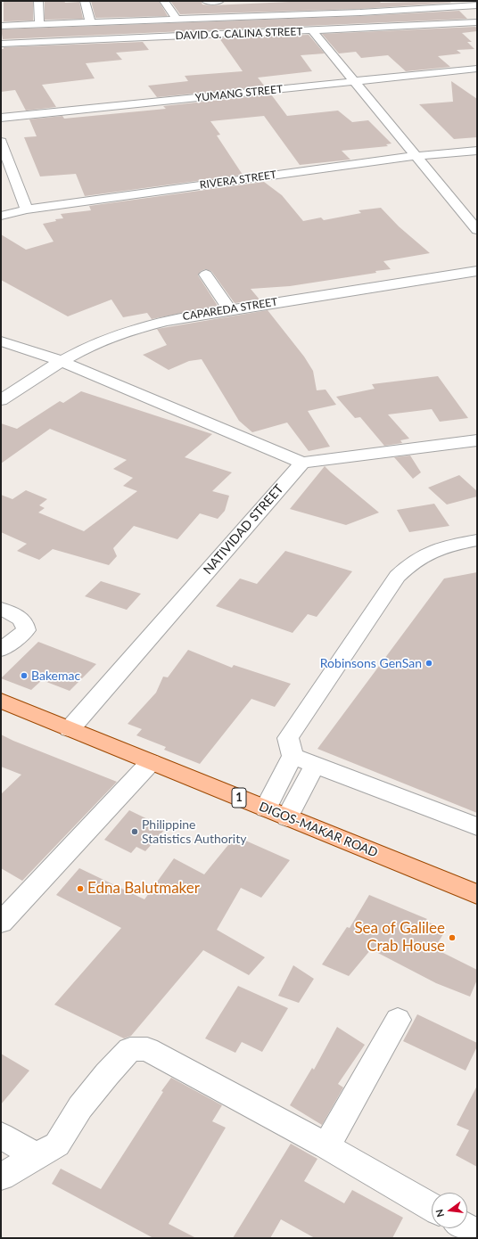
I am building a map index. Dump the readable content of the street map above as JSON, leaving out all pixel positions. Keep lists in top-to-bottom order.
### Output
{
  "streets": {
    "main road": ["1", "DIGOS-MAKAR ROAD"],
    "street": [
      "DAVID G. CALINA STREET",
      "YUMANG STREET",
      "RIVERA STREET",
      "CAPAREDA STREET",
      "NATIVIDAD STREET"
    ]
  },
  "crossings": [
    ["NATIVIDAD STREET", "DIGOS-MAKAR ROAD"]
  ],
  "places": [
    "Robinsons GenSan",
    "Bakemac",
    "Philippine Statistics Authority",
    "Edna Balutmaker",
    "Sea of Galilee Crab House"
  ],
  "north": "left"
}
